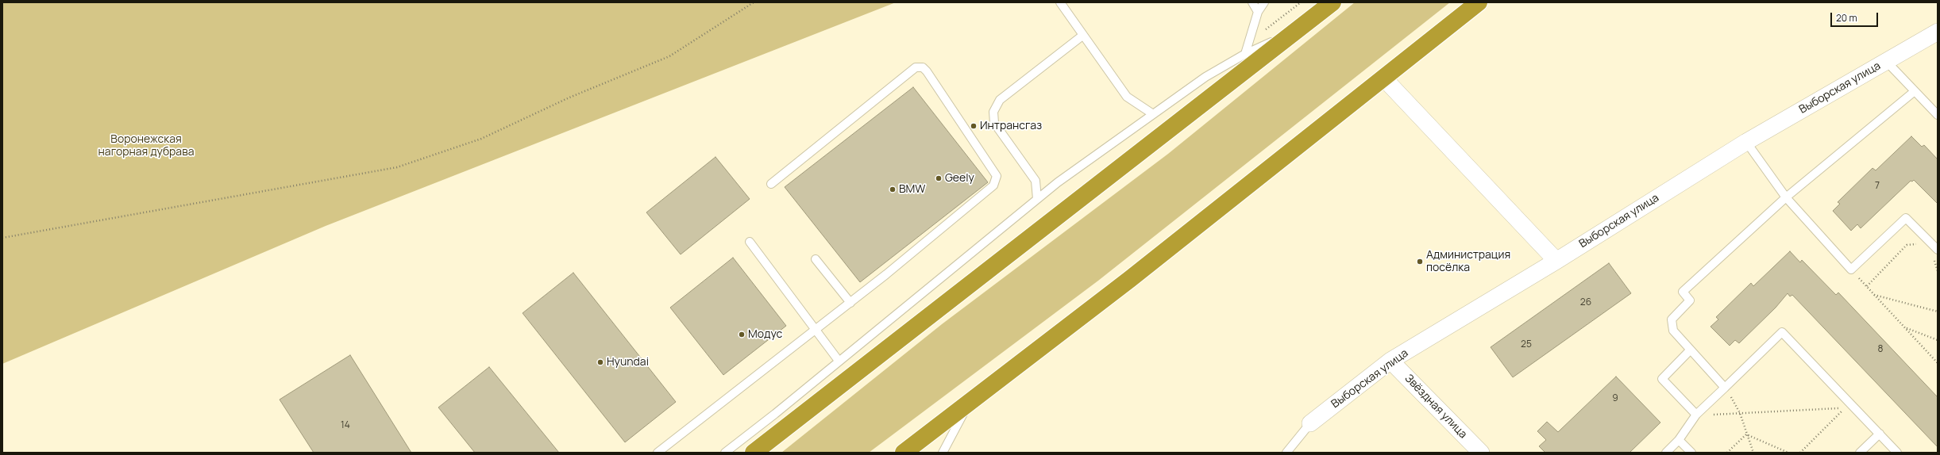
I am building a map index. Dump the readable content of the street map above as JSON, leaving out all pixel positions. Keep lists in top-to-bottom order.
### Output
{
  "streets": {
    "street": ["Выборская улица", "Звёздная улица"]
  },
  "crossings": [
    ["Выборская улица", "Звёздная улица"]
  ],
  "parks": ["Воронежская нагорная дубрава"],
  "places": [
    "Интрансгаз",
    "Geely",
    "BMW",
    "Администрация посёлка",
    "Модус",
    "Hyundai"
  ],
  "house_numbers": [
    "7",
    "26",
    "25",
    "8",
    "9",
    "14"
  ],
  "scale_bar": "20 m"
}
